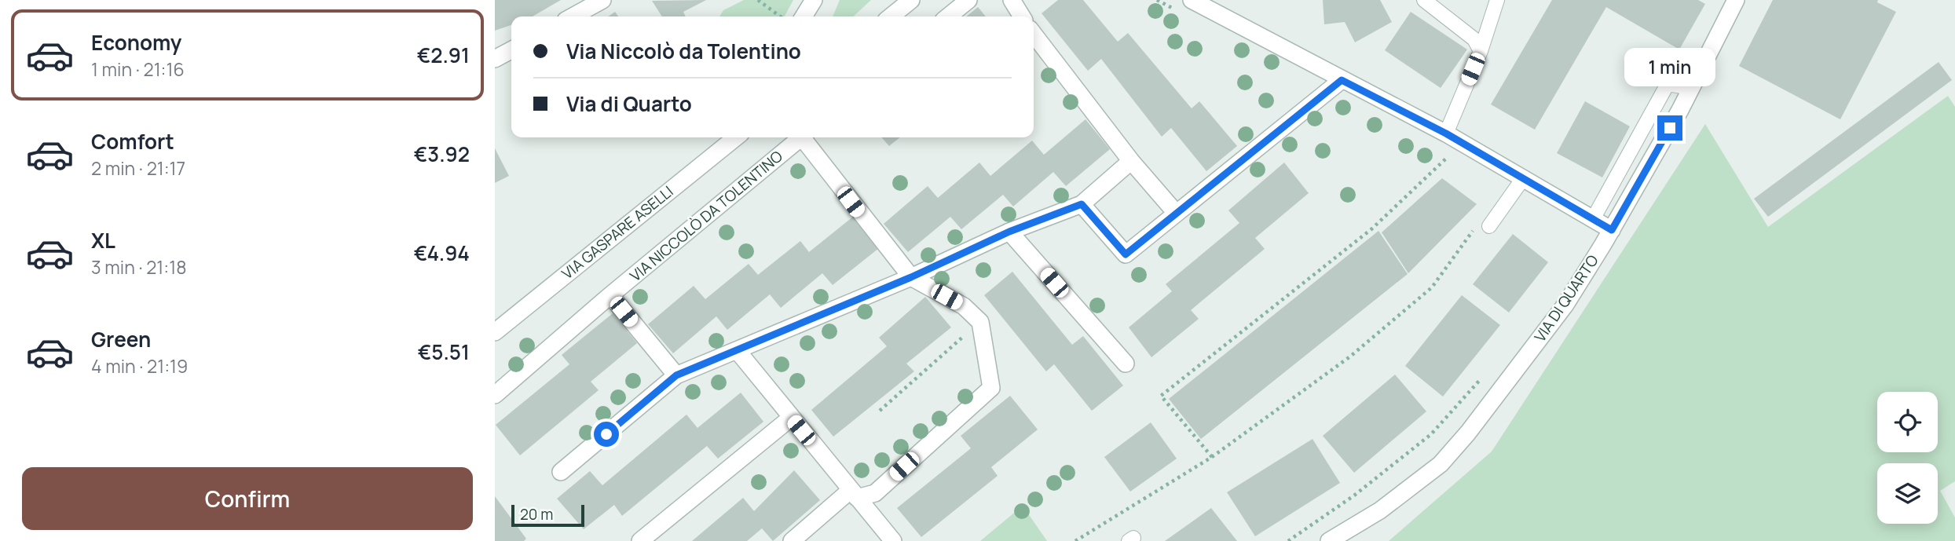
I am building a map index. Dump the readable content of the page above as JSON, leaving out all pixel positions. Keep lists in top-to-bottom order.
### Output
{
  "streets": {
    "street": ["VIA NICCOLÒ DA TOLENTINO", "VIA GASPARE ASELLI", "VIA DI QUARTO"]
  },
  "scale_bar": "20 m",
  "page": {
    "list": [
      {
        "name": "Economy",
        "note": "1 min · 21:16",
        "value": "€2.91"
      },
      {
        "name": "Comfort",
        "note": "2 min · 21:17",
        "value": "€3.92"
      },
      {
        "name": "XL",
        "note": "3 min · 21:18",
        "value": "€4.94"
      },
      {
        "name": "Green",
        "note": "4 min · 21:19",
        "value": "€5.51"
      }
    ],
    "banner": ["Via Niccolò da Tolentino", "Via di Quarto"],
    "bubble": "1 min",
    "buttons": "Confirm",
    "scale": "20 m"
  }
}
